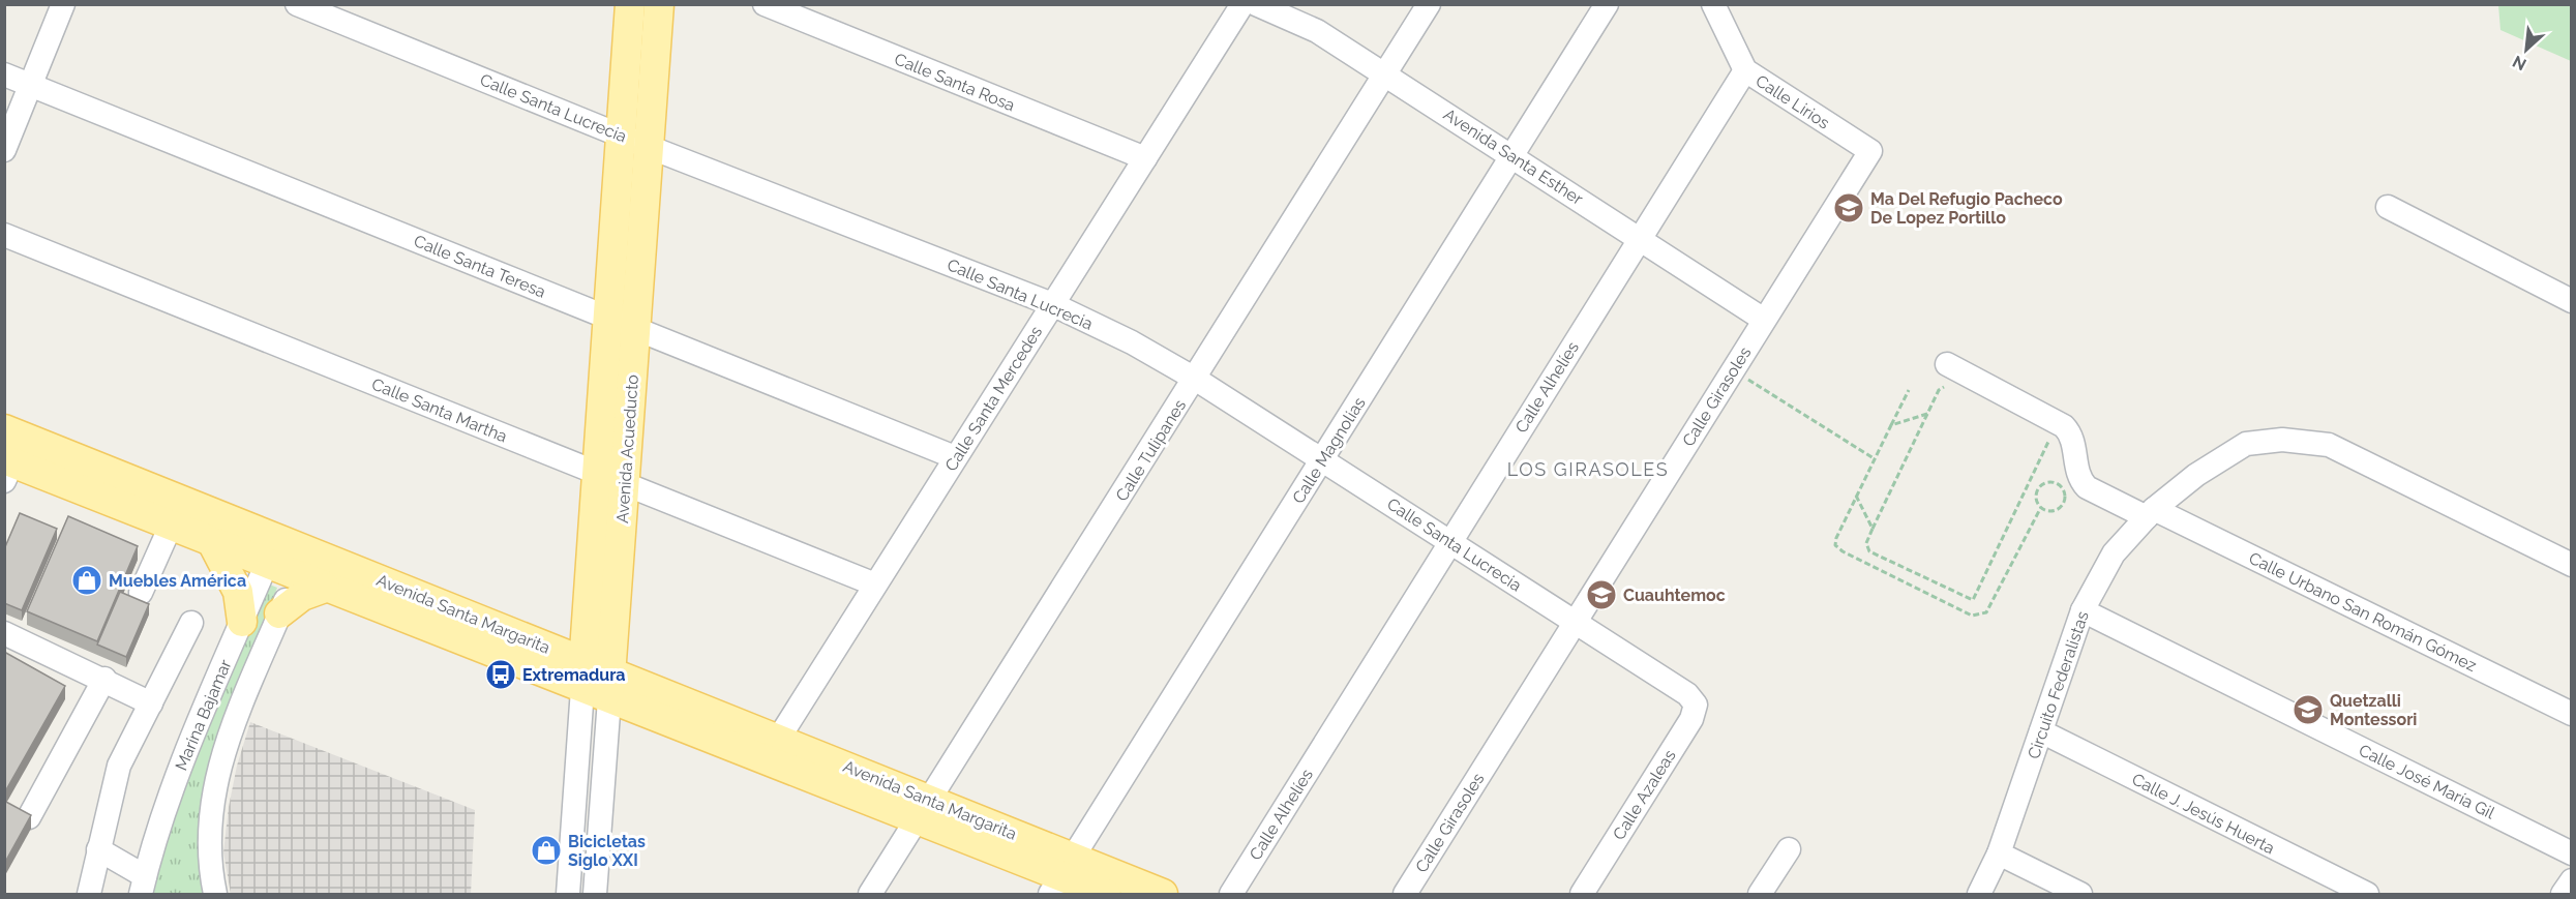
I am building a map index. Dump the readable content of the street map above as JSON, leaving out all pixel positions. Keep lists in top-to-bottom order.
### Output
{
  "streets": {
    "main road": ["Avenida Acueducto", "Avenida Santa Margarita"],
    "street": [
      "Calle Santa Rosa",
      "Calle Lirios",
      "Calle Santa Lucrecia",
      "Avenida Santa Esther",
      "Calle Santa Teresa",
      "Calle Alhelíes",
      "Calle Girasoles",
      "Calle Santa Mercedes",
      "Calle Santa Martha",
      "Calle Tulipanes",
      "Calle Magnolias",
      "Calle Urbano San Román Gómez",
      "Circuito Federalistas",
      "Marina Bajamar",
      "Calle José María Gil",
      "Calle Azaleas",
      "Calle J. Jesús Huerta"
    ]
  },
  "crossings": [
    ["Calle Santa Rosa", "Calle Santa Mercedes"],
    ["Calle Lirios", "Calle Alhelíes"],
    ["Calle Lirios", "Calle Girasoles"],
    ["Calle Santa Lucrecia", "Calle Alhelíes"],
    ["Calle Santa Lucrecia", "Calle Girasoles"],
    ["Calle Santa Lucrecia", "Calle Santa Mercedes"],
    ["Calle Santa Lucrecia", "Avenida Acueducto"],
    ["Calle Santa Lucrecia", "Calle Tulipanes"],
    ["Calle Santa Lucrecia", "Calle Magnolias"],
    ["Calle Santa Lucrecia", "Calle Azaleas"],
    ["Avenida Santa Esther", "Calle Alhelíes"],
    ["Avenida Santa Esther", "Calle Girasoles"],
    ["Avenida Santa Esther", "Calle Tulipanes"],
    ["Avenida Santa Esther", "Calle Magnolias"],
    ["Calle Santa Teresa", "Calle Santa Mercedes"],
    ["Calle Santa Teresa", "Avenida Acueducto"],
    ["Calle Santa Mercedes", "Calle Santa Martha"],
    ["Calle Santa Mercedes", "Avenida Santa Margarita"],
    ["Calle Santa Martha", "Avenida Acueducto"],
    ["Avenida Acueducto", "Avenida Santa Margarita"],
    ["Calle Tulipanes", "Avenida Santa Margarita"],
    ["Calle Magnolias", "Avenida Santa Margarita"],
    ["Calle Urbano San Román Gómez", "Circuito Federalistas"],
    ["Avenida Santa Margarita", "Marina Bajamar"],
    ["Circuito Federalistas", "Calle José María Gil"],
    ["Circuito Federalistas", "Calle J. Jesús Huerta"]
  ],
  "districts": ["LOS GIRASOLES"],
  "places": {
    "school or university": ["Ma Del Refugio Pacheco De Lopez Portillo", "Cuauhtemoc", "Quetzalli Montessori"],
    "shop": ["Muebles América", "Bicicletas Siglo XXI"],
    "bus stop": ["Extremadura"]
  },
  "north": "bottom left"
}
